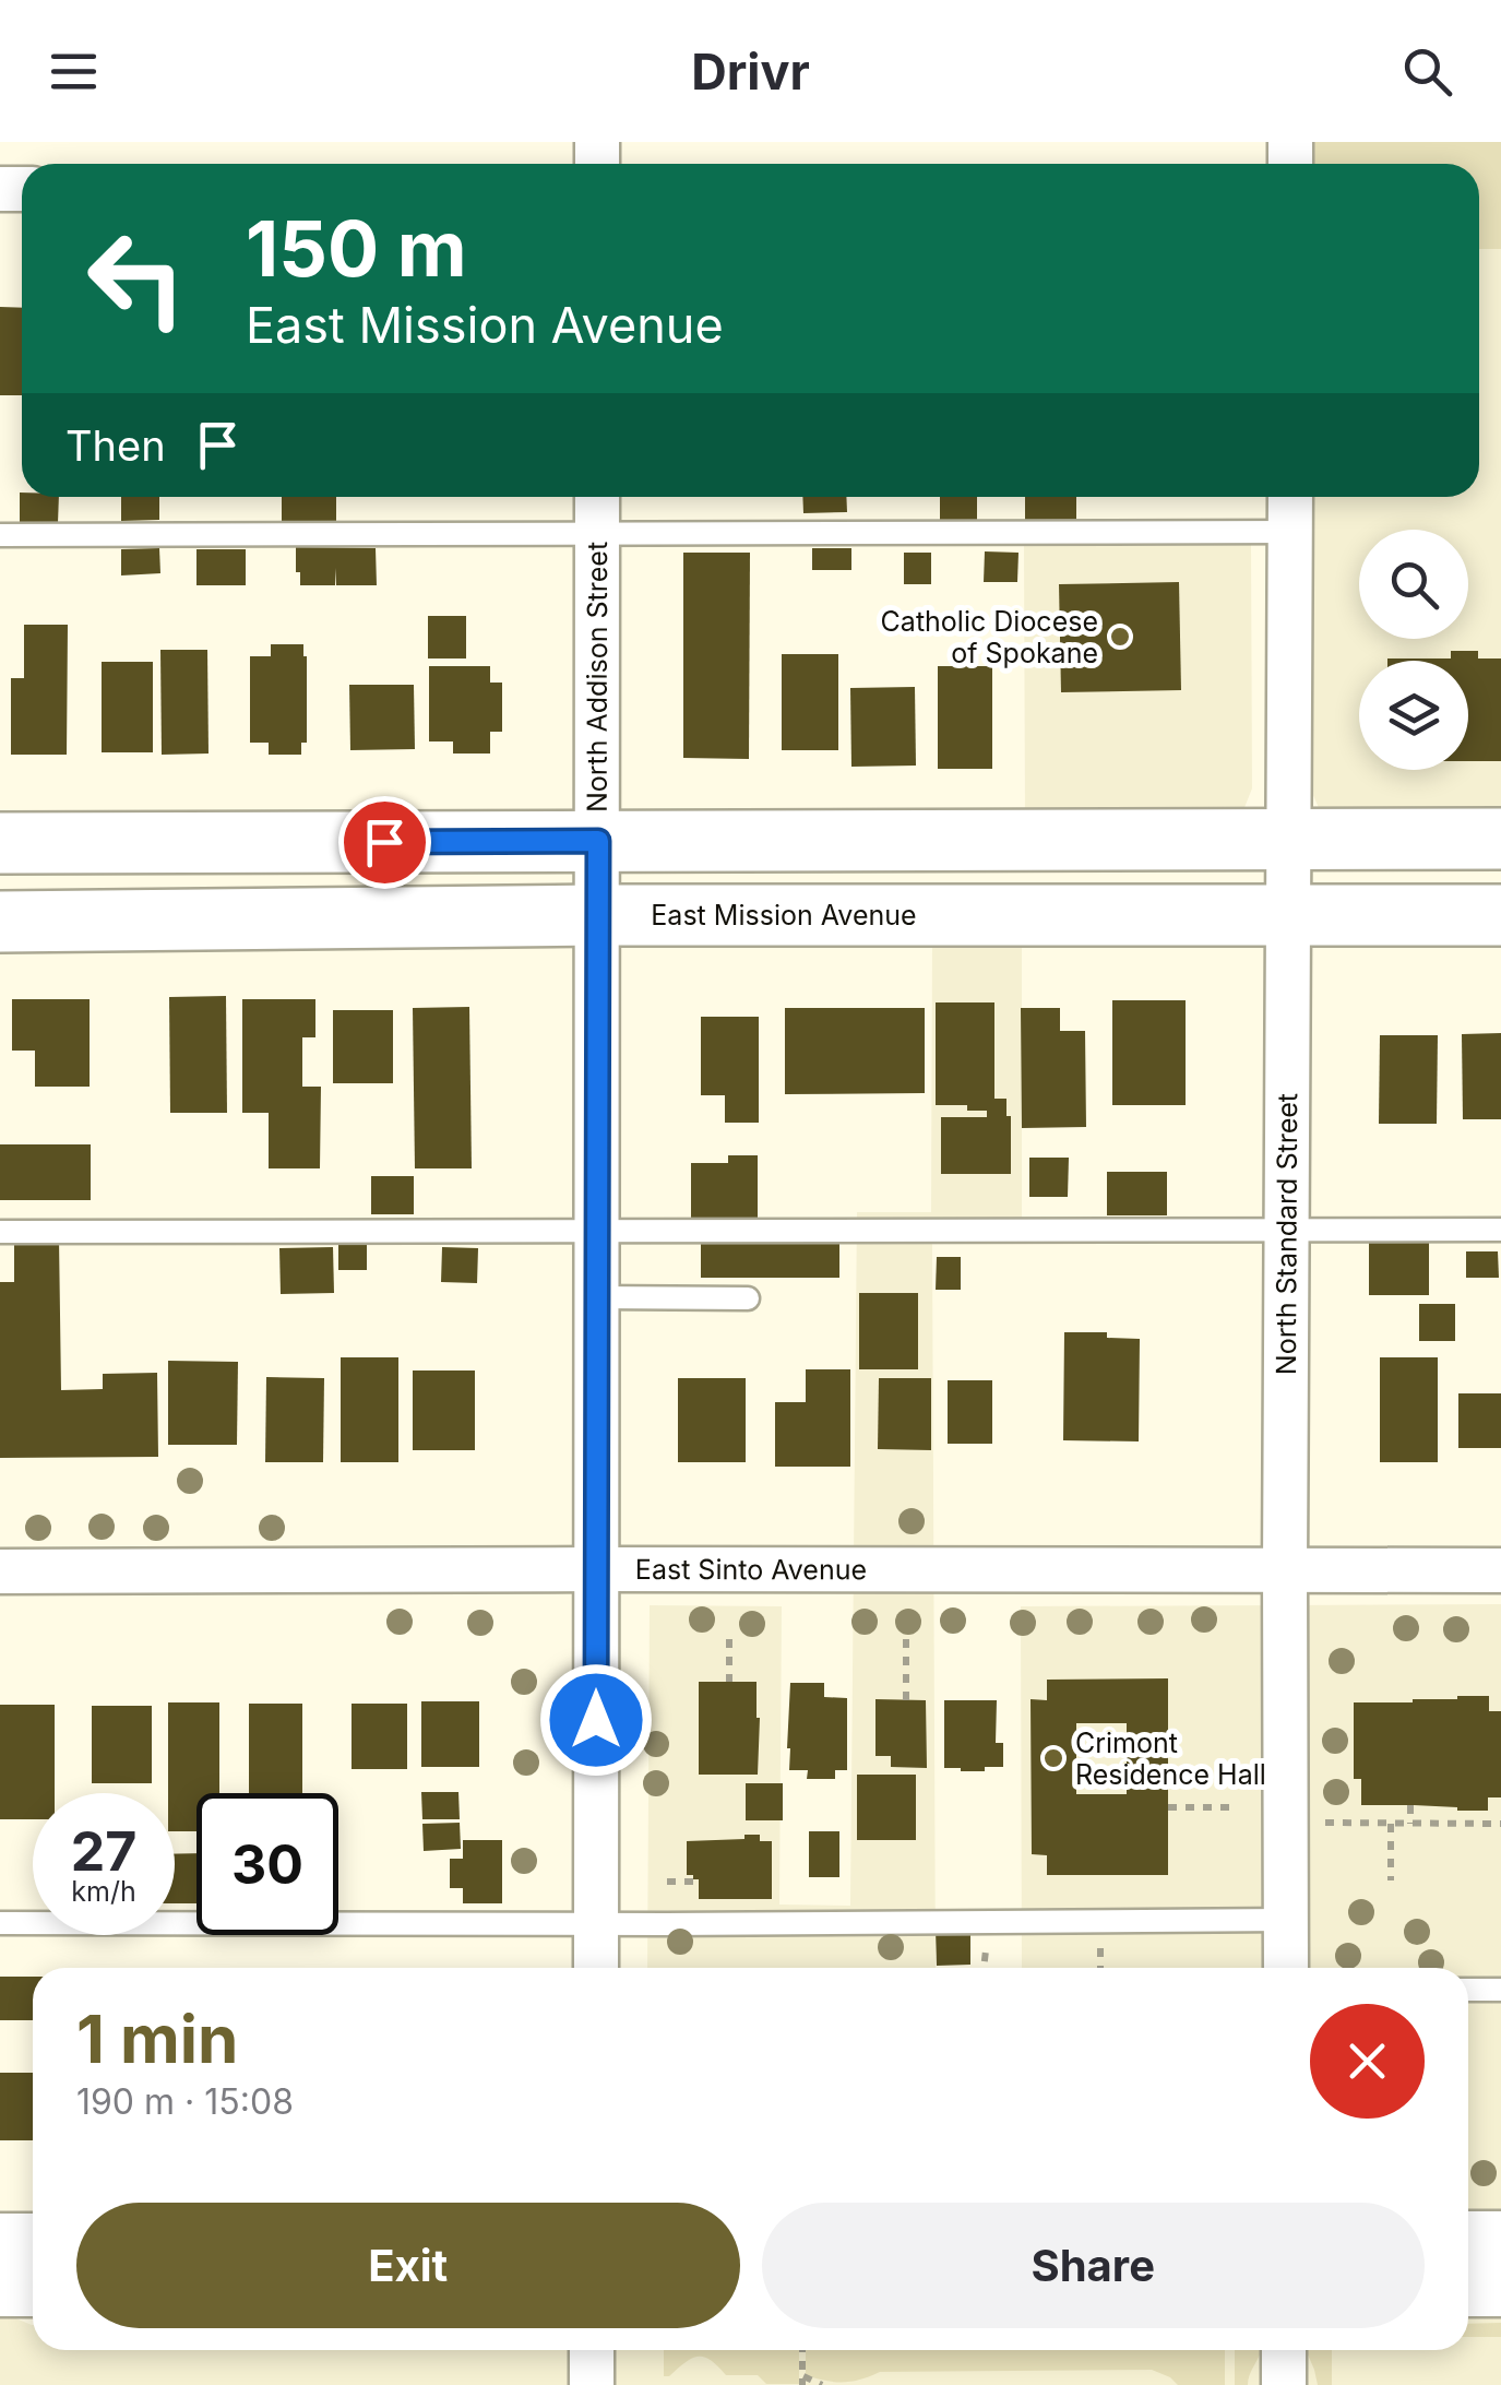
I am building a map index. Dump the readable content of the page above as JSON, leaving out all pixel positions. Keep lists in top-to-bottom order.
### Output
{
  "streets": {
    "main road": ["East Mission Avenue"],
    "street": ["North Addison Street", "North Standard Street", "East Sinto Avenue"]
  },
  "crossings": [
    ["North Addison Street", "East Mission Avenue"],
    ["North Addison Street", "East Sinto Avenue"],
    ["East Mission Avenue", "North Standard Street"],
    ["North Standard Street", "East Sinto Avenue"]
  ],
  "places": ["Catholic Diocese of Spokane", "Crimont Residence Hall"],
  "page": {
    "header": "Drivr",
    "turn": ["150 m", "East Mission Avenue"],
    "then": "Then",
    "speed": "27 km/h",
    "limit": "30",
    "heading": ["1 min", "190 m · 15:08"],
    "buttons": ["Exit", "Share"]
  }
}
